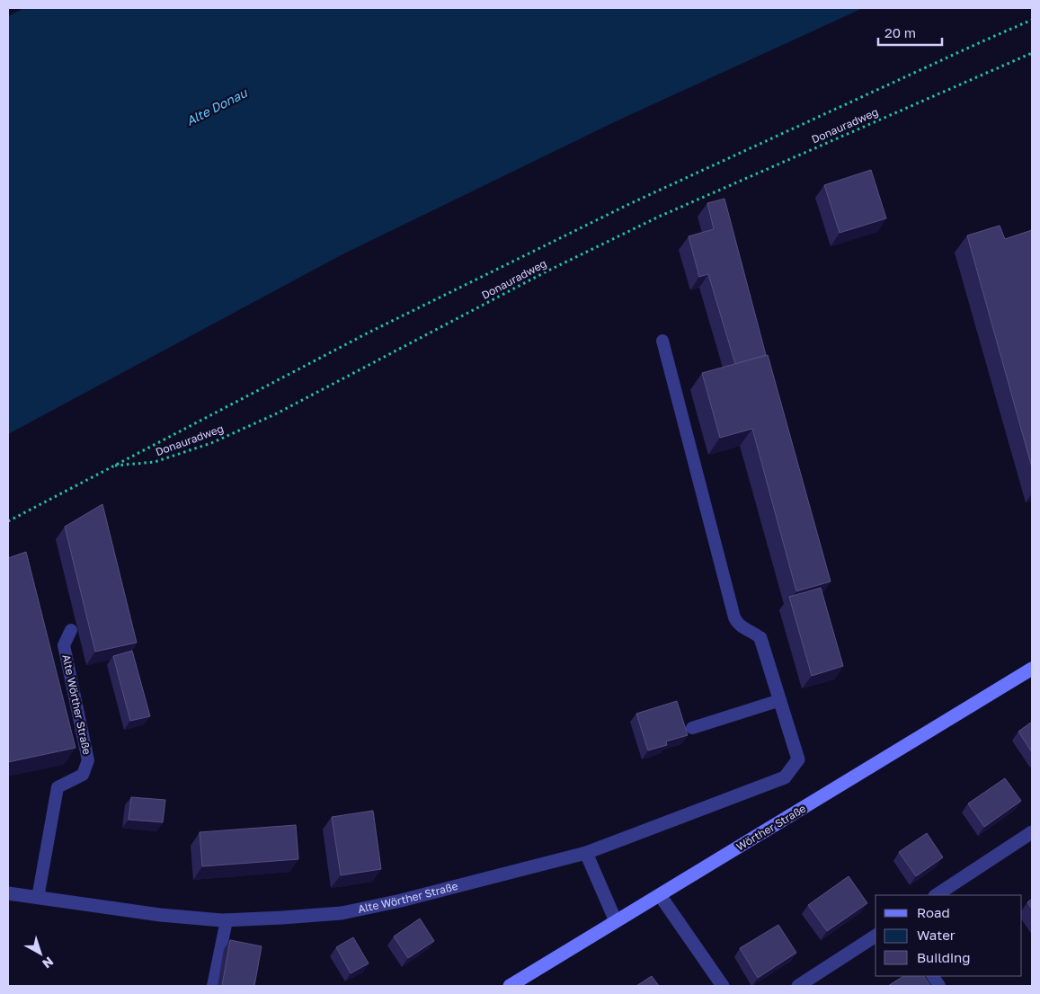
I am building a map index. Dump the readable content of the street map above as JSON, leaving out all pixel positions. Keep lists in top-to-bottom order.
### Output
{
  "streets": {
    "street": ["Alte Wörther Straße", "Wörther Straße"],
    "path": ["Donauradweg"]
  },
  "water": ["Alte Donau"],
  "legend": ["Road", "Water", "Building"],
  "scale_bar": "20 m",
  "north": "bottom right"
}
